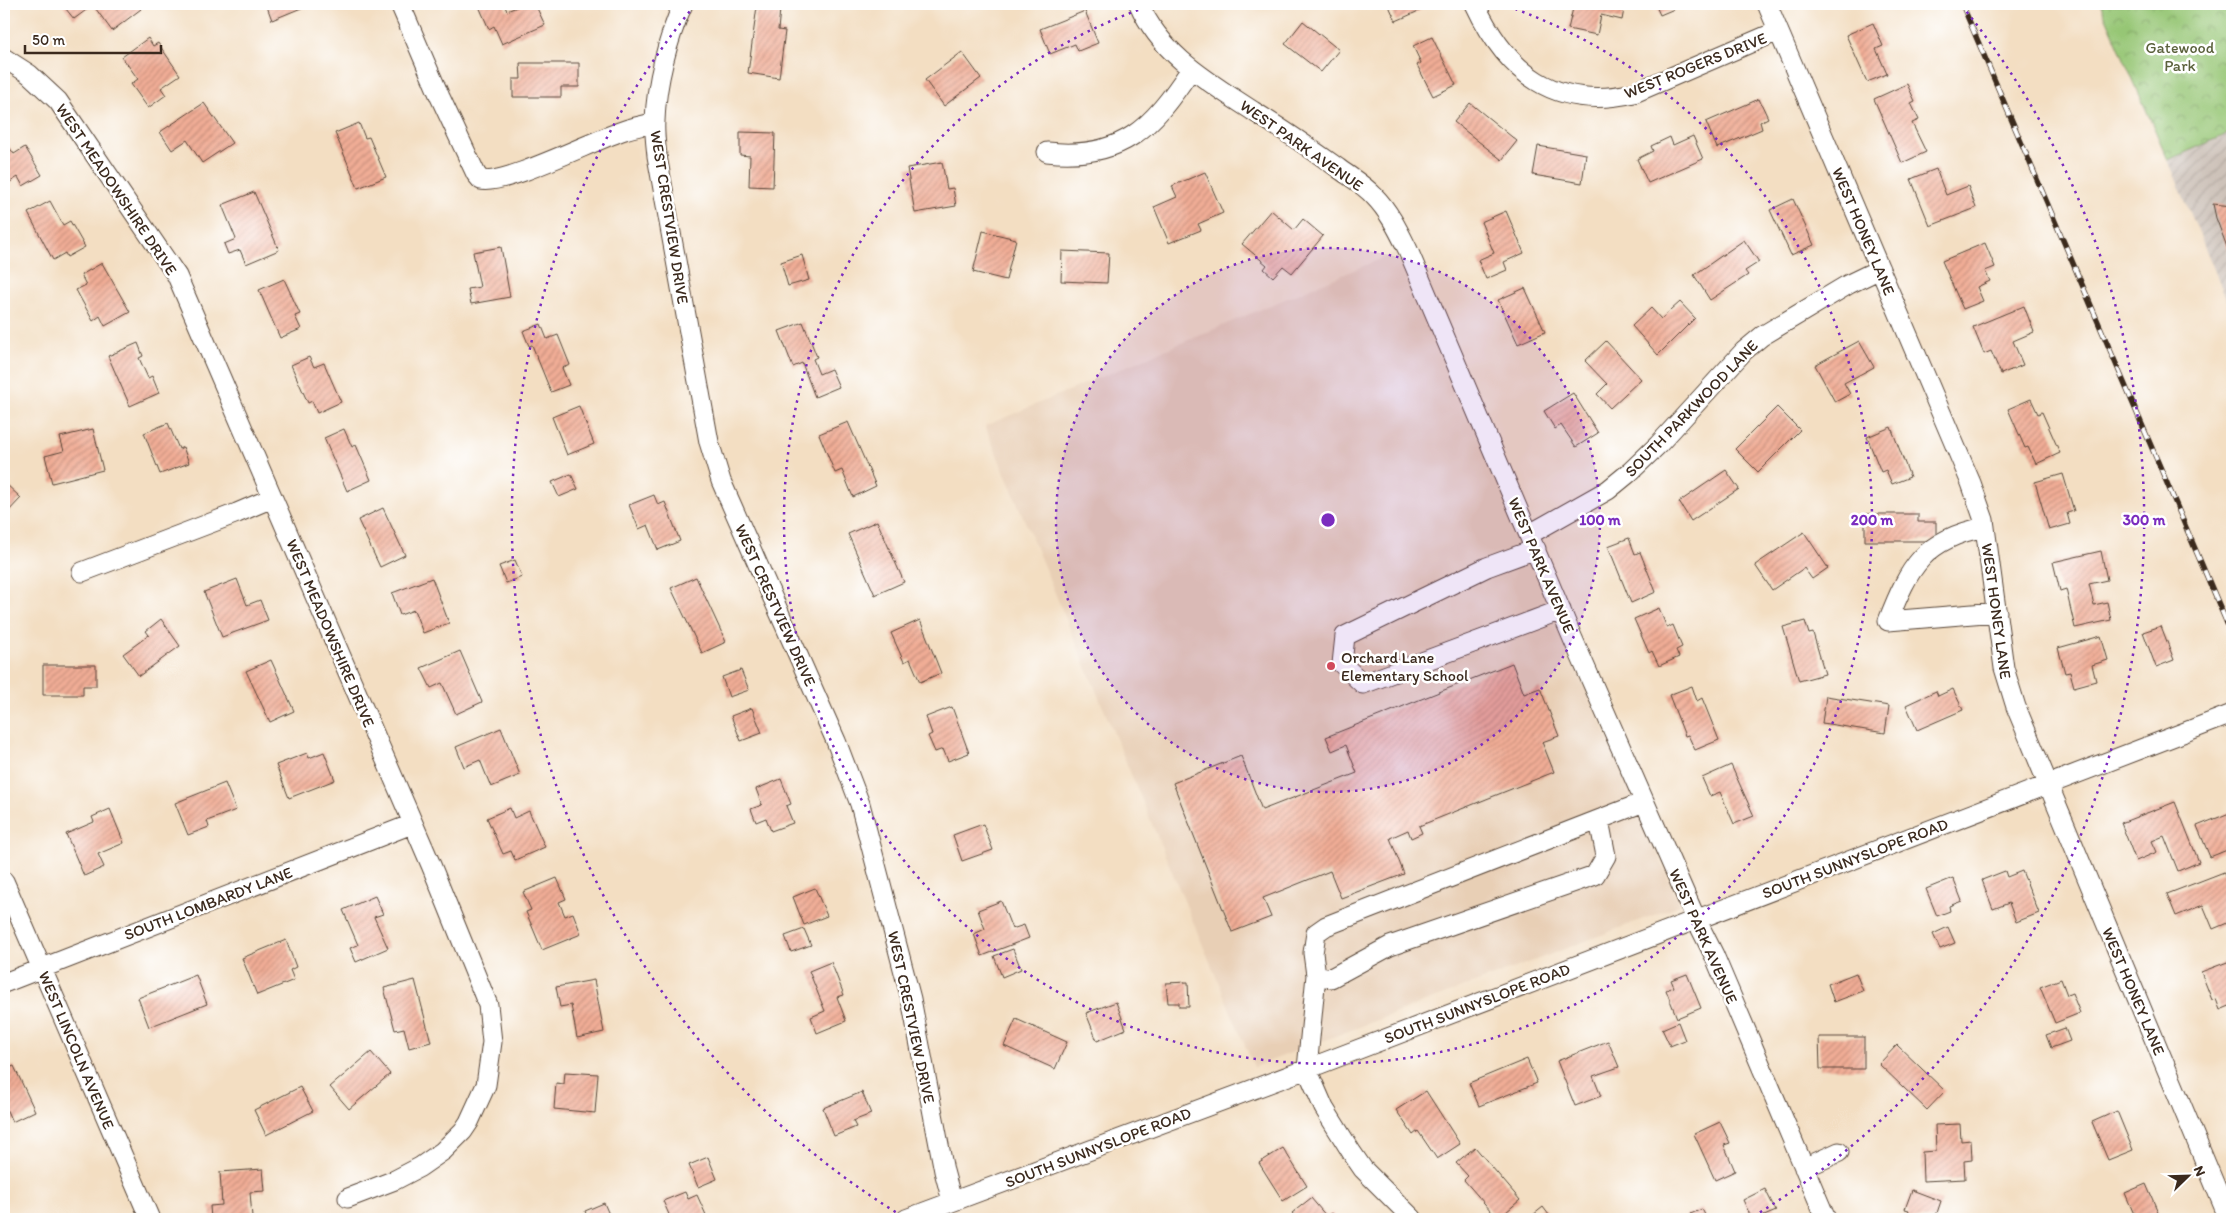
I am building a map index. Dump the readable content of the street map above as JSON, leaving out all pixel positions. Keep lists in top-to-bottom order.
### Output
{
  "streets": {
    "street": [
      "WEST ROGERS DRIVE",
      "WEST PARK AVENUE",
      "WEST MEADOWSHIRE DRIVE",
      "WEST CRESTVIEW DRIVE",
      "WEST HONEY LANE",
      "SOUTH PARKWOOD LANE",
      "SOUTH SUNNYSLOPE ROAD",
      "SOUTH LOMBARDY LANE",
      "WEST LINCOLN AVENUE"
    ]
  },
  "crossings": [
    ["WEST ROGERS DRIVE", "WEST HONEY LANE"],
    ["WEST PARK AVENUE", "SOUTH PARKWOOD LANE"],
    ["WEST PARK AVENUE", "SOUTH SUNNYSLOPE ROAD"],
    ["WEST MEADOWSHIRE DRIVE", "SOUTH LOMBARDY LANE"],
    ["WEST CRESTVIEW DRIVE", "SOUTH SUNNYSLOPE ROAD"],
    ["WEST HONEY LANE", "SOUTH PARKWOOD LANE"],
    ["WEST HONEY LANE", "SOUTH SUNNYSLOPE ROAD"],
    ["SOUTH LOMBARDY LANE", "WEST LINCOLN AVENUE"]
  ],
  "parks": ["Gatewood Park"],
  "places": ["Orchard Lane Elementary School"],
  "scale_bar": "50 m",
  "north": "top right",
  "rings": ["100 m", "200 m", "300 m"]
}
